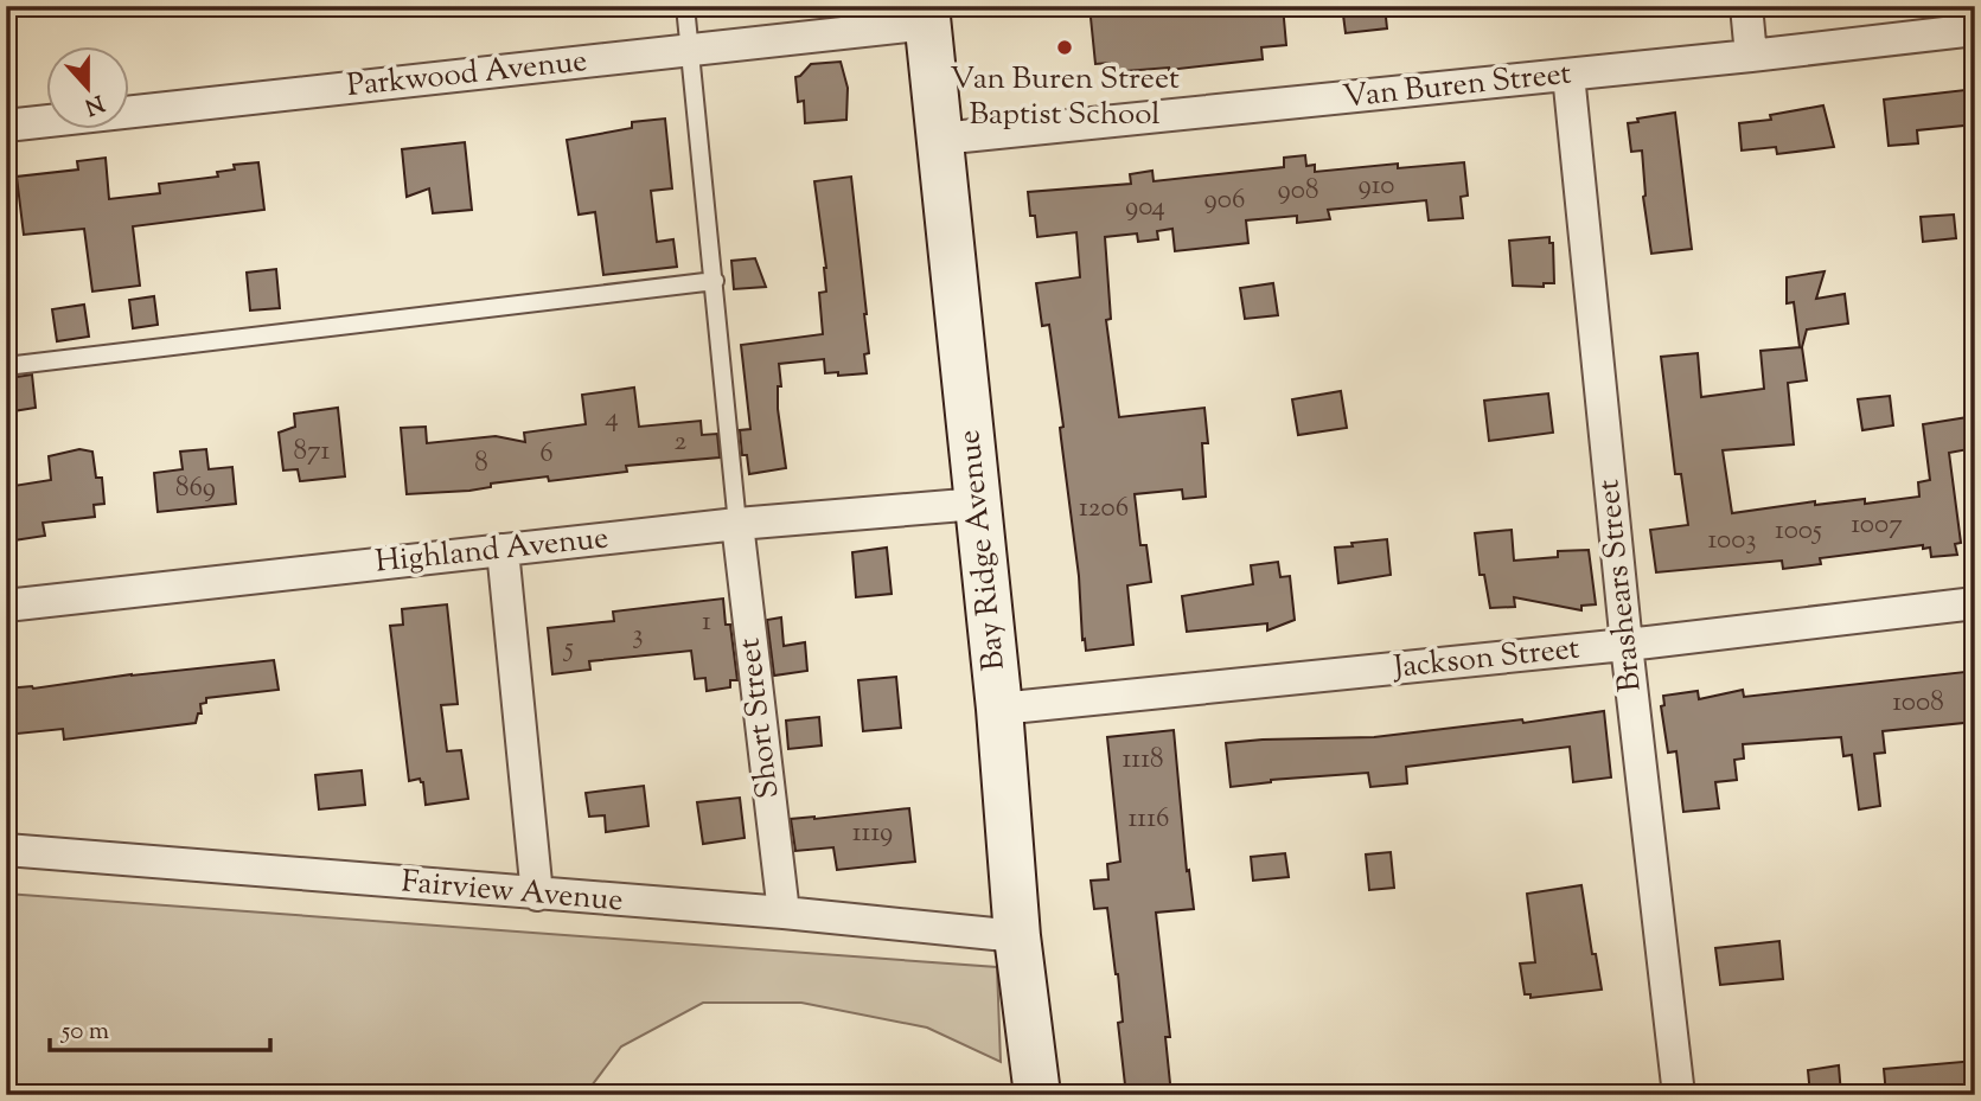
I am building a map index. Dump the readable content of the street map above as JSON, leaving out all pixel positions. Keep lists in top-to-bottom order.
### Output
{
  "streets": {
    "main road": ["Bay Ridge Avenue"],
    "street": [
      "Parkwood Avenue",
      "Van Buren Street",
      "Highland Avenue",
      "Brashears Street",
      "Jackson Street",
      "Short Street",
      "Fairview Avenue"
    ]
  },
  "crossings": [
    ["Parkwood Avenue", "Bay Ridge Avenue"],
    ["Van Buren Street", "Bay Ridge Avenue"],
    ["Van Buren Street", "Brashears Street"],
    ["Bay Ridge Avenue", "Highland Avenue"],
    ["Bay Ridge Avenue", "Jackson Street"],
    ["Bay Ridge Avenue", "Fairview Avenue"],
    ["Highland Avenue", "Short Street"],
    ["Brashears Street", "Jackson Street"],
    ["Short Street", "Fairview Avenue"]
  ],
  "places": ["Van Buren Street Baptist School"],
  "house_numbers": [
    "910",
    "908",
    "906",
    "904",
    "4",
    "2",
    "871",
    "6",
    "8",
    "869",
    "1206",
    "1007",
    "1005",
    "1003",
    "1",
    "3",
    "5",
    "1008",
    "1118",
    "1116",
    "1119"
  ],
  "scale_bar": "50 m",
  "north": "bottom"
}
